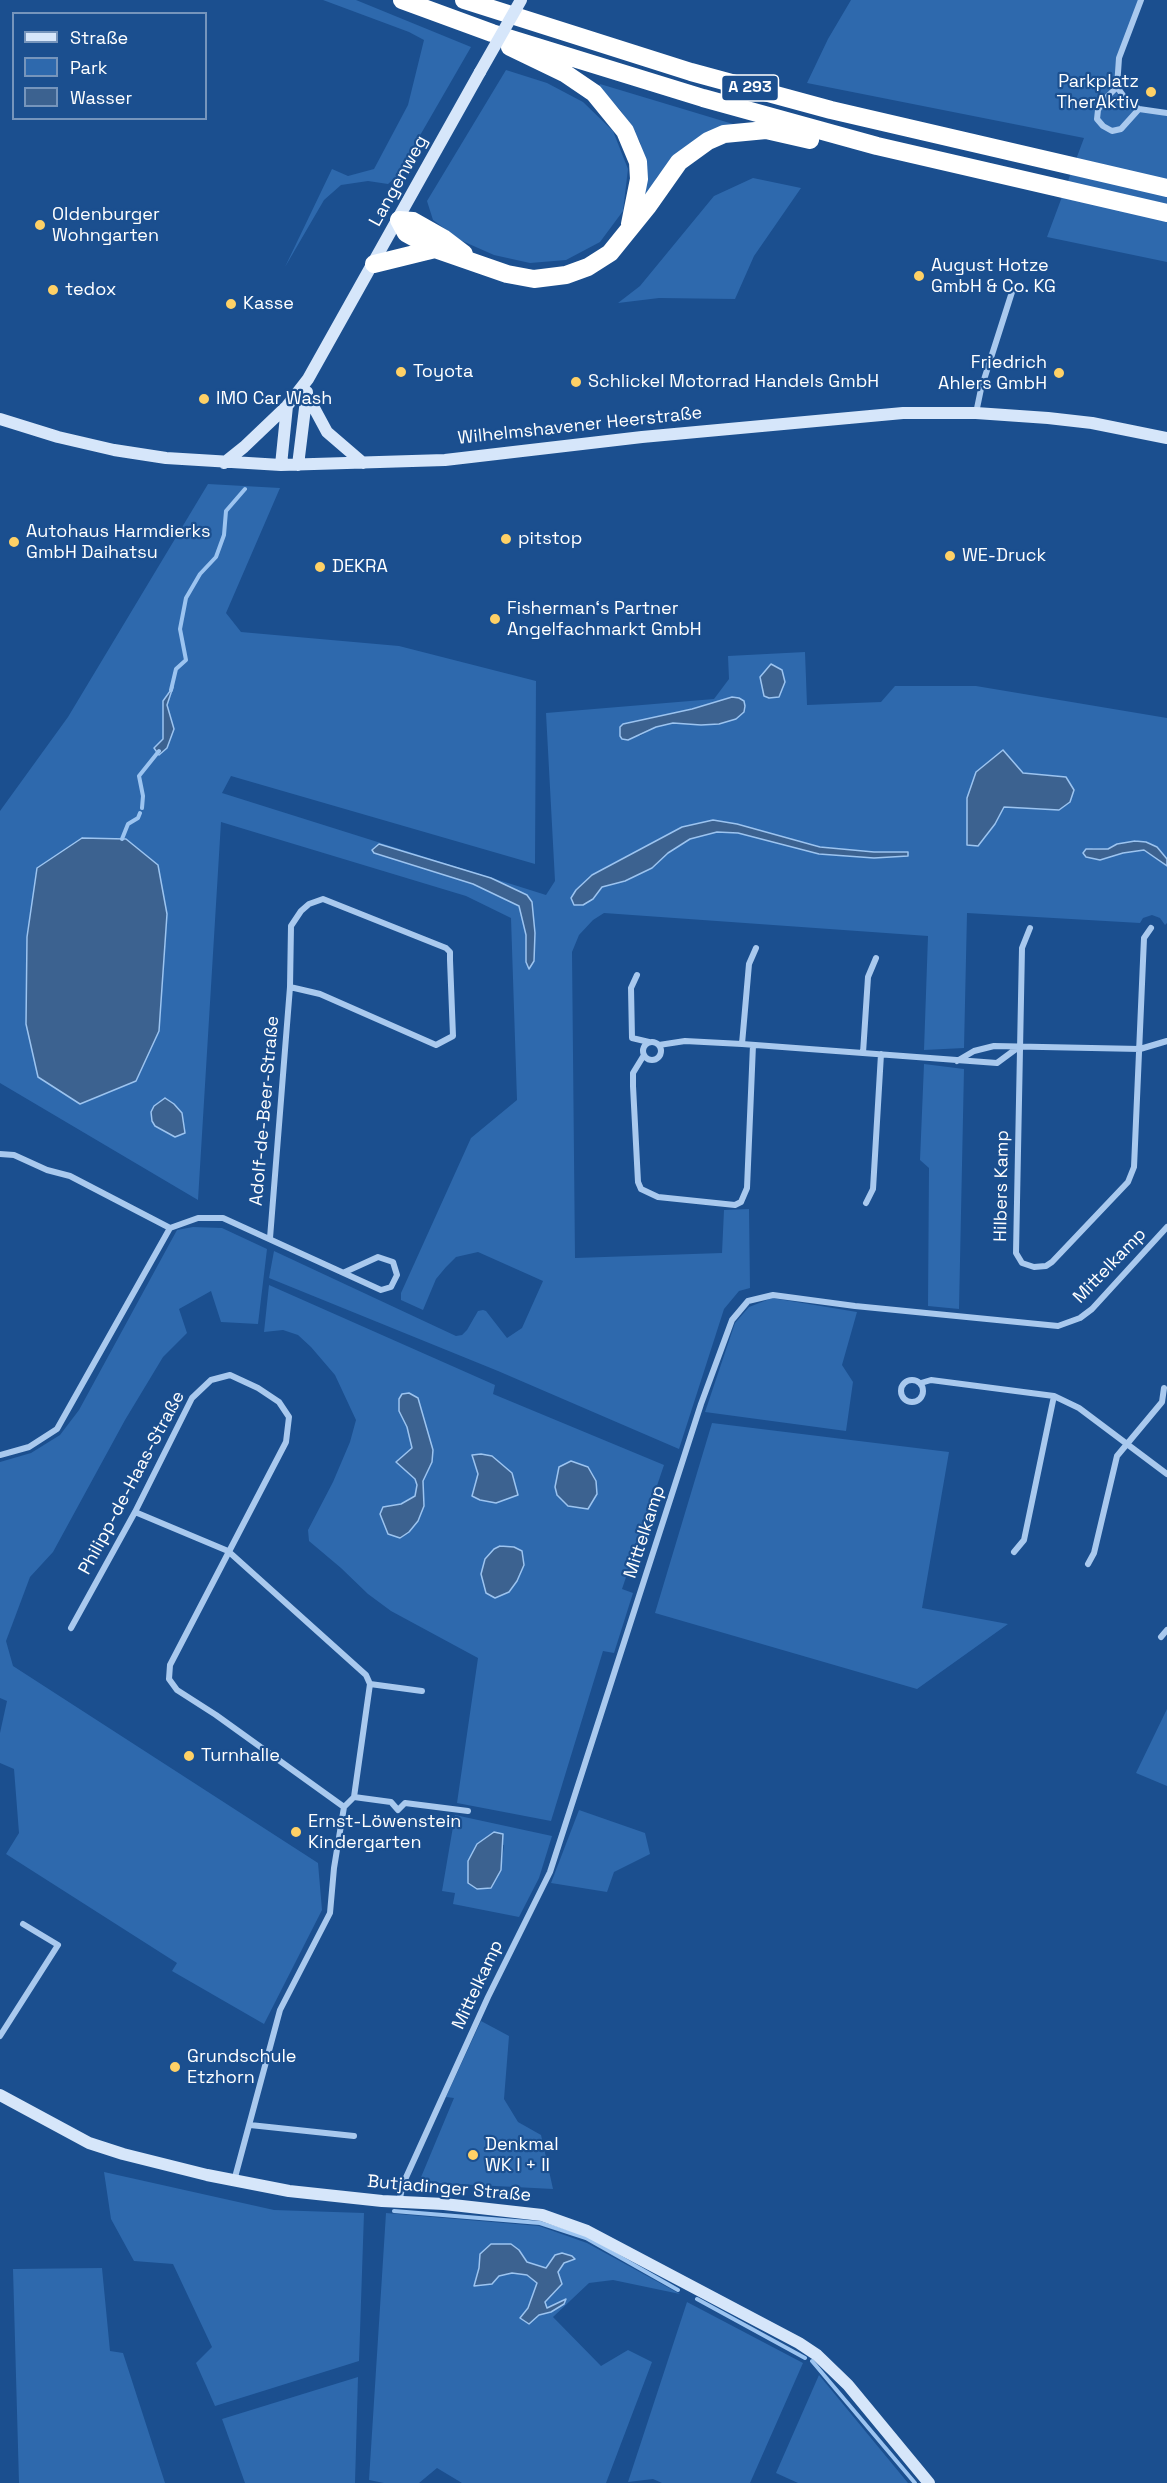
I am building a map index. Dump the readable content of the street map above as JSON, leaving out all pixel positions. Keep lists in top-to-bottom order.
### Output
{
  "streets": {
    "highway": ["A 293"],
    "street": [
      "Langenweg",
      "Wilhelmshavener Heerstraße",
      "Adolf-de-Beer-Straße",
      "Hilbers Kamp",
      "Mittelkamp",
      "Philipp-de-Haas-Straße",
      "Butjadinger Straße"
    ]
  },
  "crossings": [
    ["Langenweg", "Wilhelmshavener Heerstraße"],
    ["Mittelkamp", "Butjadinger Straße"]
  ],
  "places": [
    "Parkplatz TherAktiv",
    "Oldenburger Wohngarten",
    "August Hotze GmbH & Co. KG",
    "tedox",
    "Kasse",
    "Toyota",
    "Friedrich Ahlers GmbH",
    "Schlickel Motorrad Handels GmbH",
    "IMO Car Wash",
    "pitstop",
    "Autohaus Harmdierks GmbH Daihatsu",
    "WE-Druck",
    "DEKRA",
    "Fisherman‘s Partner Angelfachmarkt GmbH",
    "Turnhalle",
    "Ernst-Löwenstein Kindergarten",
    "Grundschule Etzhorn",
    "Denkmal WK I + II"
  ],
  "legend": ["Straße", "Park", "Wasser"]
}
